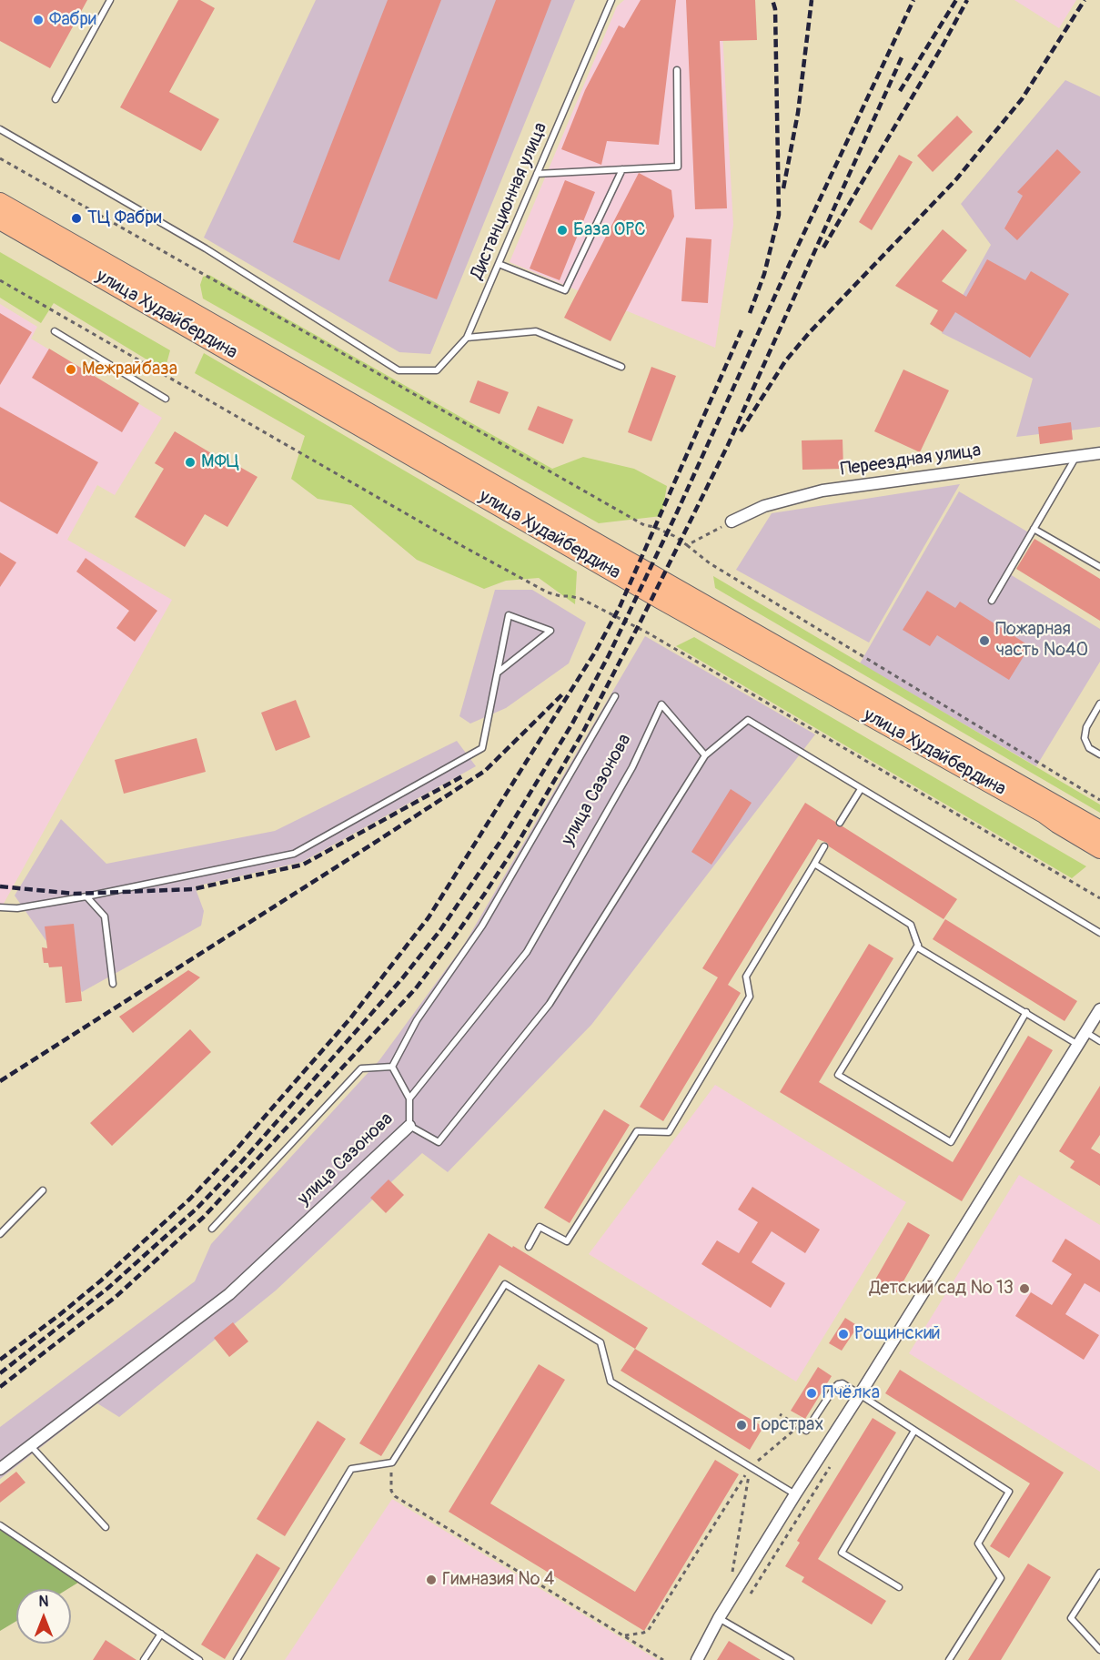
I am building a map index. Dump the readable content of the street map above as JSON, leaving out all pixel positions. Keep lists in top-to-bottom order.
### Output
{
  "streets": {
    "main road": ["улица Худайбердина"],
    "street": ["Переездная улица", "улица Сазонова"],
    "lane": ["Дистанционная улица"]
  },
  "places": [
    "Фабри",
    "ТЦ Фабри",
    "База ОРС",
    "Межрайбаза",
    "МФЦ",
    "Пожарная часть №40",
    "Детский сад № 13",
    "Рощинский",
    "Пчёлка",
    "Горстрах",
    "Гимназия № 4"
  ],
  "north": "top"
}
